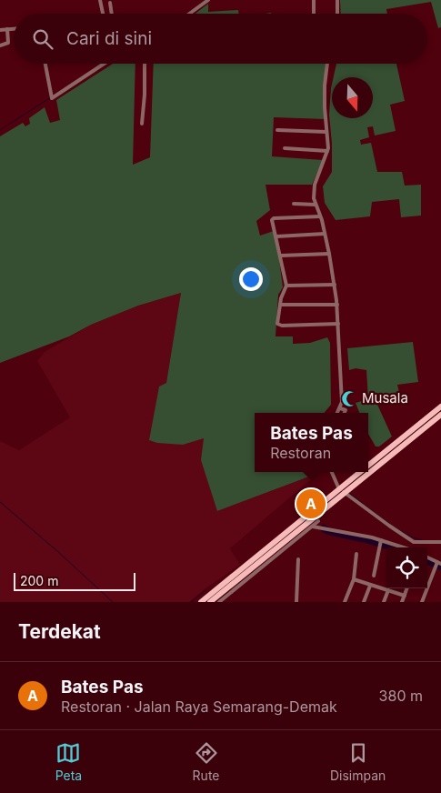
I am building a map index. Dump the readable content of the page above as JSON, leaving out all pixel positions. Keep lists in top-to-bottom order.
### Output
{
  "places": {
    "mosque": ["Musala"]
  },
  "scale_bar": "200 m",
  "north": "bottom",
  "page": {
    "search": "Cari di sini",
    "popup": ["Bates Pas", "Restoran"],
    "pins": "A",
    "scale": "200 m",
    "heading": "Terdekat",
    "list": [
      {
        "mark": "A",
        "name": "Bates Pas",
        "note": "Restoran · Jalan Raya Semarang-Demak",
        "value": "380 m"
      }
    ],
    "nav": ["Peta", "Rute", "Disimpan"]
  }
}
